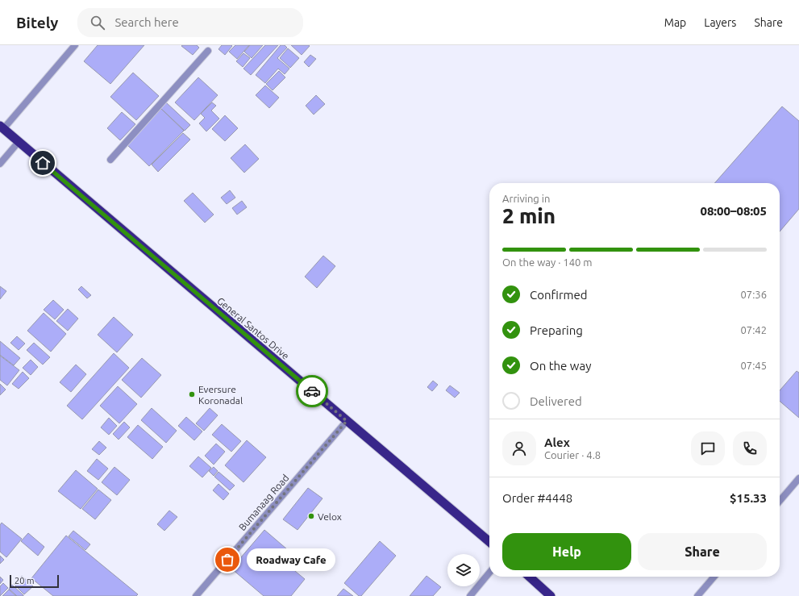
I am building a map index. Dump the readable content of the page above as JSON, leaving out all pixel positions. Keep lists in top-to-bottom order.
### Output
{
  "streets": {
    "highway": ["General Santos Drive"],
    "street": ["Bumanaag Road"]
  },
  "crossings": [
    ["General Santos Drive", "Bumanaag Road"]
  ],
  "places": ["Eversure Koronadal", "Velox", "Roadway Cafe"],
  "scale_bar": "20 m",
  "page": {
    "header": "Bitely",
    "search": "Search here",
    "nav": ["Map", "Layers", "Share"],
    "heading": ["2 min", "Arriving in", "08:00–08:05"],
    "panel": [
      "Alex",
      "Courier · 4.8",
      "Order #4448",
      "$15.33"
    ],
    "bar": "On the way · 140 m",
    "list": [
      ["Confirmed", "07:36"],
      ["Preparing", "07:42"],
      ["On the way", "07:45"],
      "Delivered"
    ],
    "buttons": ["Help", "Share"],
    "bubble": "Roadway Cafe",
    "scale": "20 m"
  }
}
